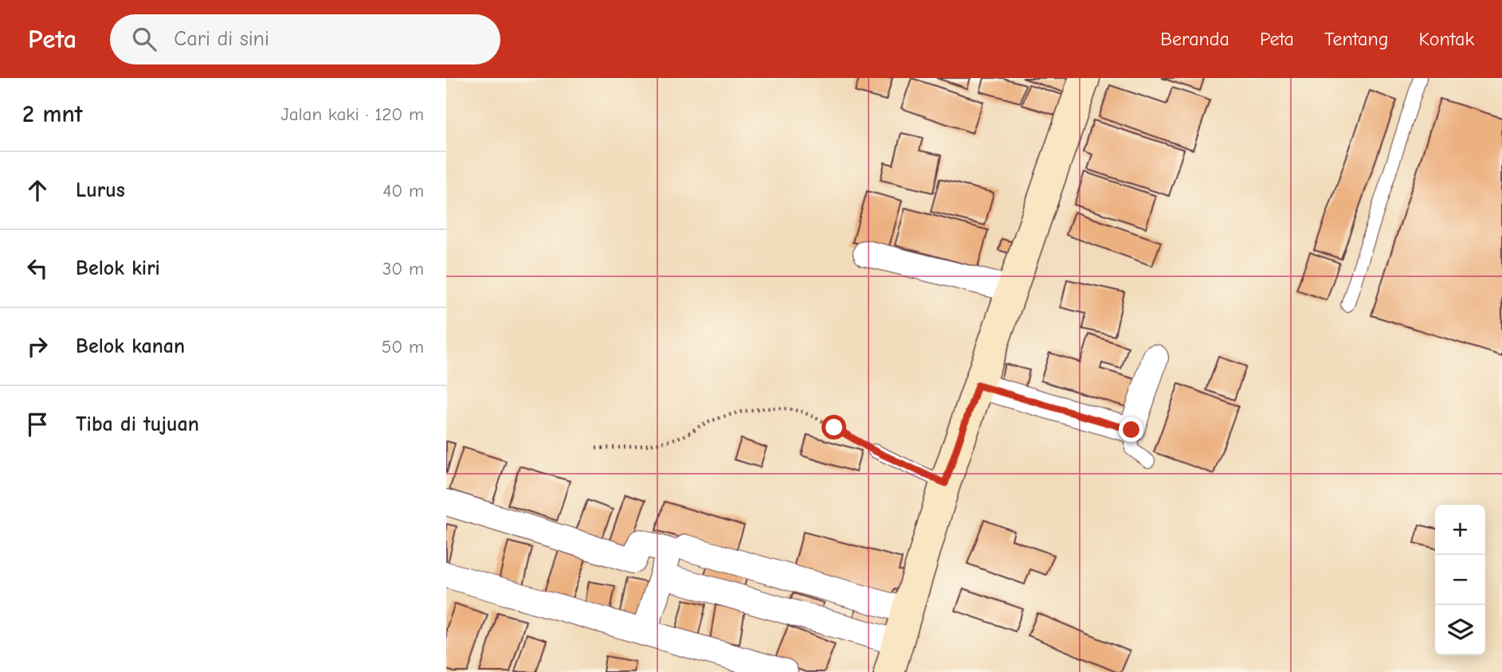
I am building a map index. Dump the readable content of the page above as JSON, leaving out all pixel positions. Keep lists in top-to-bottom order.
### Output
{
  "page": {
    "header": "Peta",
    "search": "Cari di sini",
    "nav": [
      "Beranda",
      "Peta",
      "Tentang",
      "Kontak"
    ],
    "heading": ["2 mnt", "Jalan kaki · 120 m"],
    "list": [
      ["Lurus", "40 m"],
      ["Belok kiri", "30 m"],
      ["Belok kanan", "50 m"],
      "Tiba di tujuan"
    ],
    "map_buttons": ["+", "−"]
  }
}
